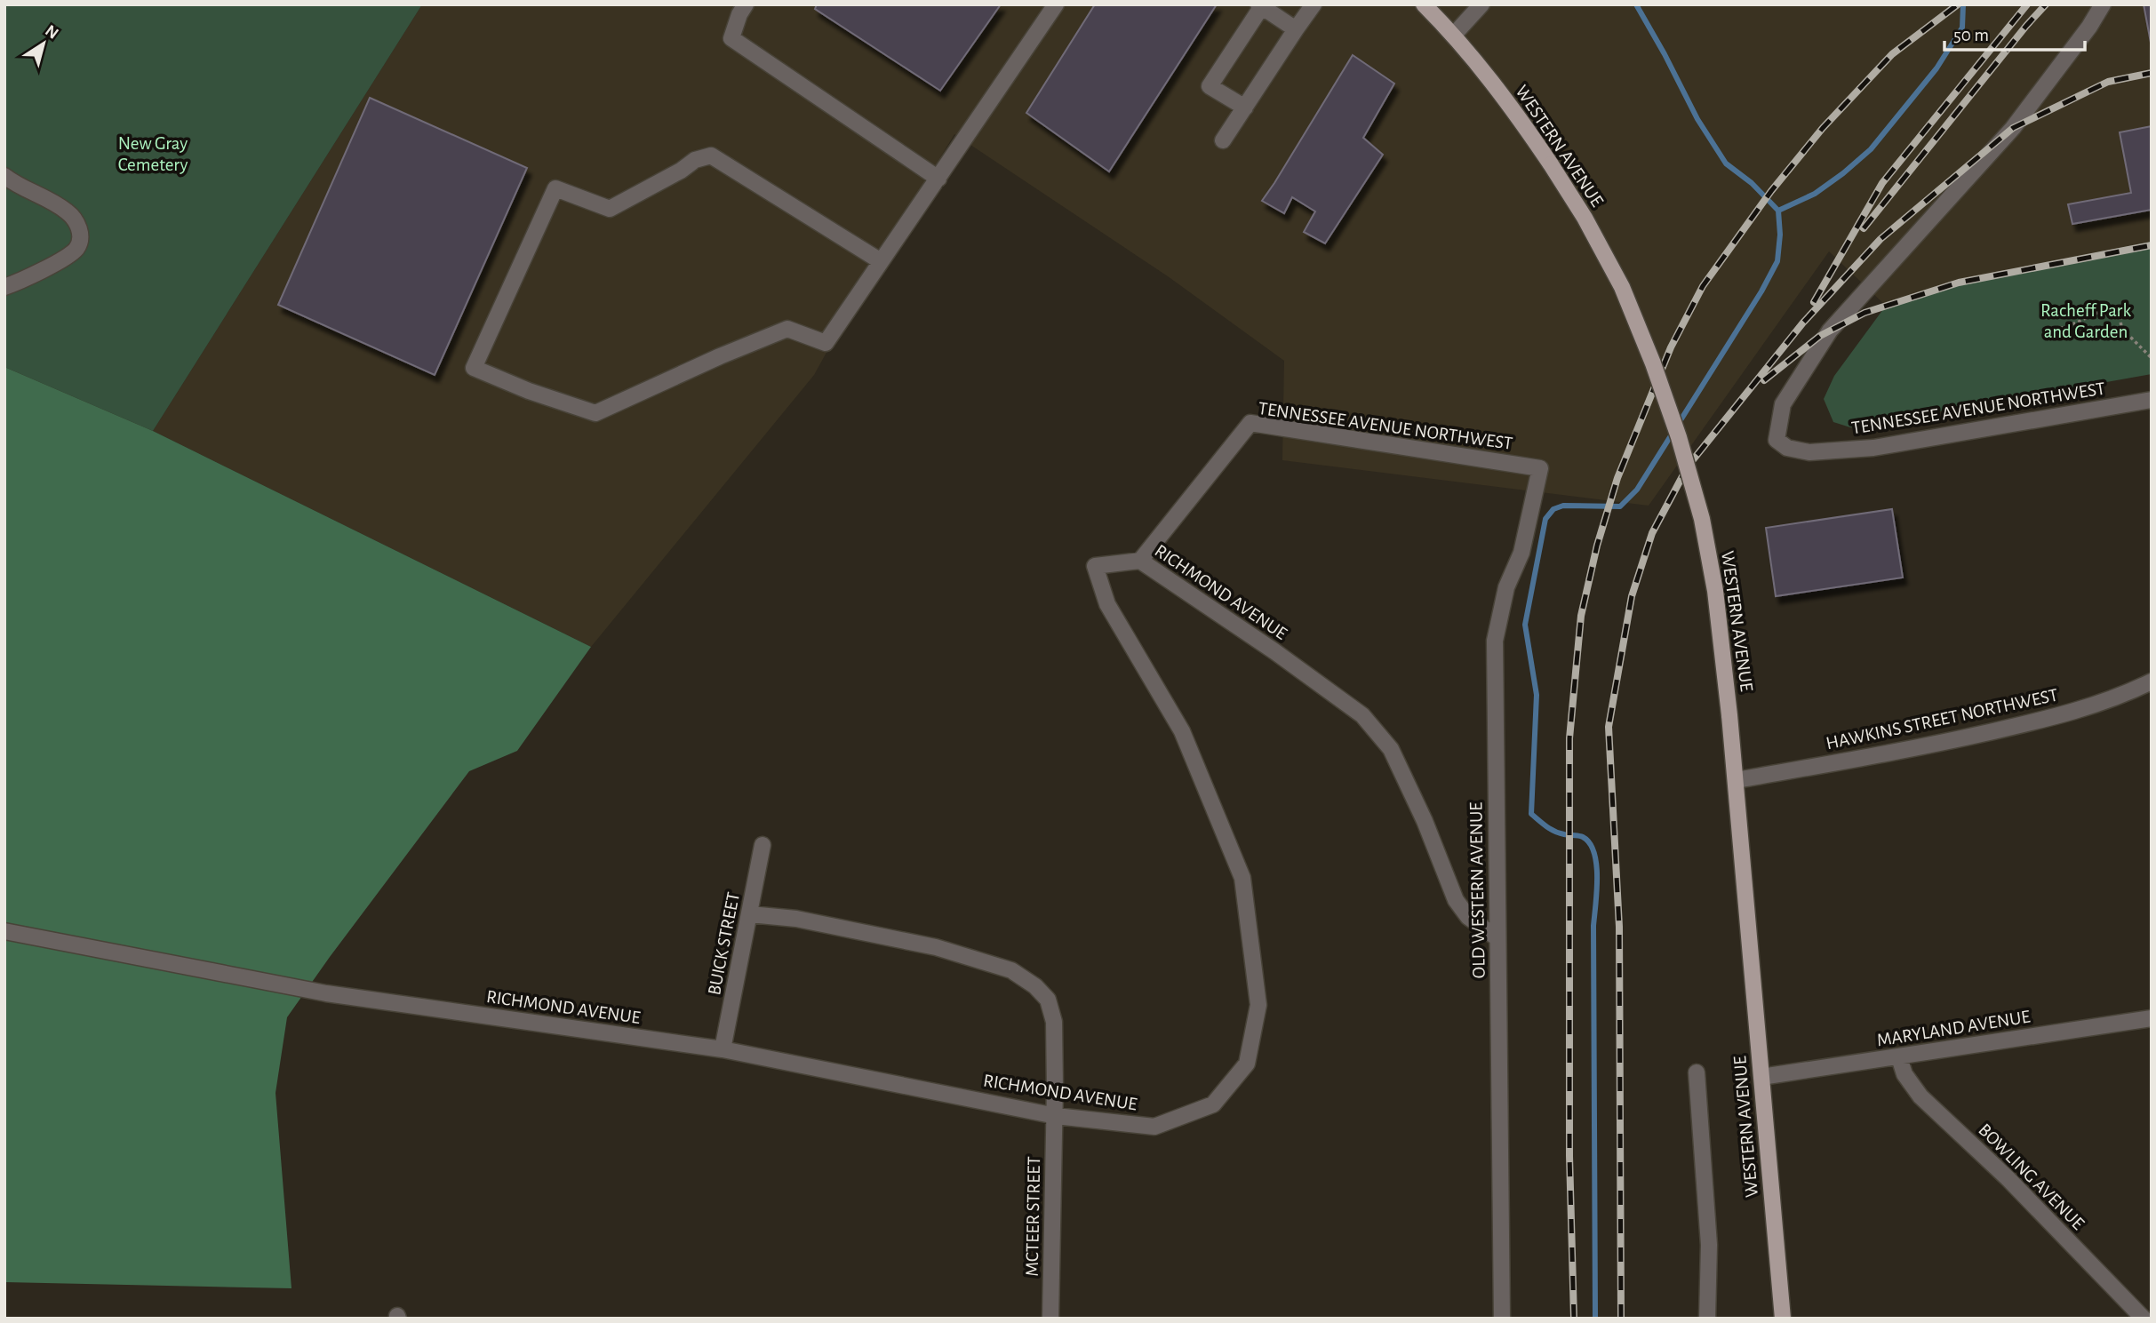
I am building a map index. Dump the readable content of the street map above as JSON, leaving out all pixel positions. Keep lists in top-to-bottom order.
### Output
{
  "streets": {
    "main road": ["WESTERN AVENUE"],
    "street": [
      "TENNESSEE AVENUE NORTHWEST",
      "RICHMOND AVENUE",
      "HAWKINS STREET NORTHWEST",
      "OLD WESTERN AVENUE",
      "BUICK STREET",
      "MARYLAND AVENUE",
      "BOWLING AVENUE",
      "MCTEER STREET"
    ]
  },
  "crossings": [
    ["WESTERN AVENUE", "HAWKINS STREET NORTHWEST"],
    ["WESTERN AVENUE", "MARYLAND AVENUE"],
    ["TENNESSEE AVENUE NORTHWEST", "RICHMOND AVENUE"],
    ["TENNESSEE AVENUE NORTHWEST", "OLD WESTERN AVENUE"],
    ["RICHMOND AVENUE", "OLD WESTERN AVENUE"],
    ["RICHMOND AVENUE", "BUICK STREET"],
    ["RICHMOND AVENUE", "MCTEER STREET"],
    ["BUICK STREET", "MCTEER STREET"],
    ["MARYLAND AVENUE", "BOWLING AVENUE"]
  ],
  "parks": ["New Gray Cemetery", "Racheff Park and Garden"],
  "scale_bar": "50 m",
  "north": "top right"
}
